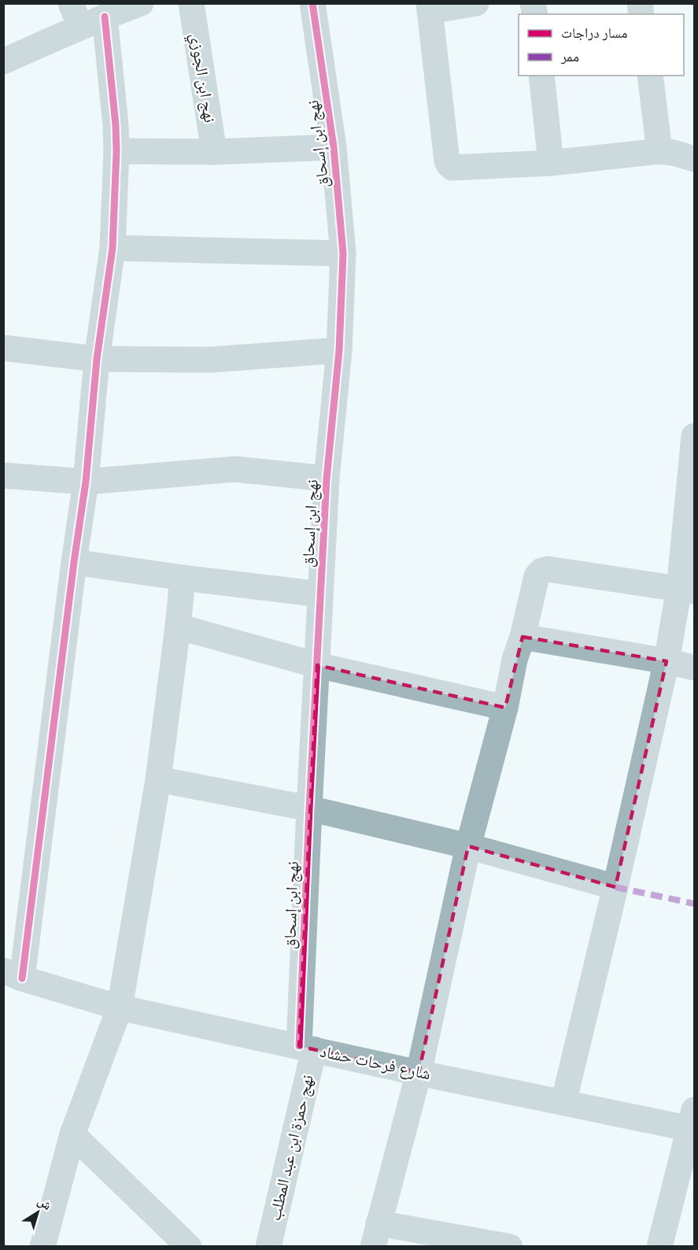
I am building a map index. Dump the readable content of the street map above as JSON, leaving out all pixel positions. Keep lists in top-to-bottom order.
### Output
{
  "streets": {
    "street": [
      "نهج ابن الجوزي",
      "نهج ابن إسحاق",
      "شارع فرحات حشاد",
      "نهج حمزة ابن عبد المطلب"
    ]
  },
  "crossings": [
    ["نهج ابن إسحاق", "شارع فرحات حشاد"],
    ["نهج ابن إسحاق", "نهج حمزة ابن عبد المطلب"],
    ["شارع فرحات حشاد", "نهج حمزة ابن عبد المطلب"]
  ],
  "legend": ["مسار دراجات", "ممر"],
  "north": "top right"
}
